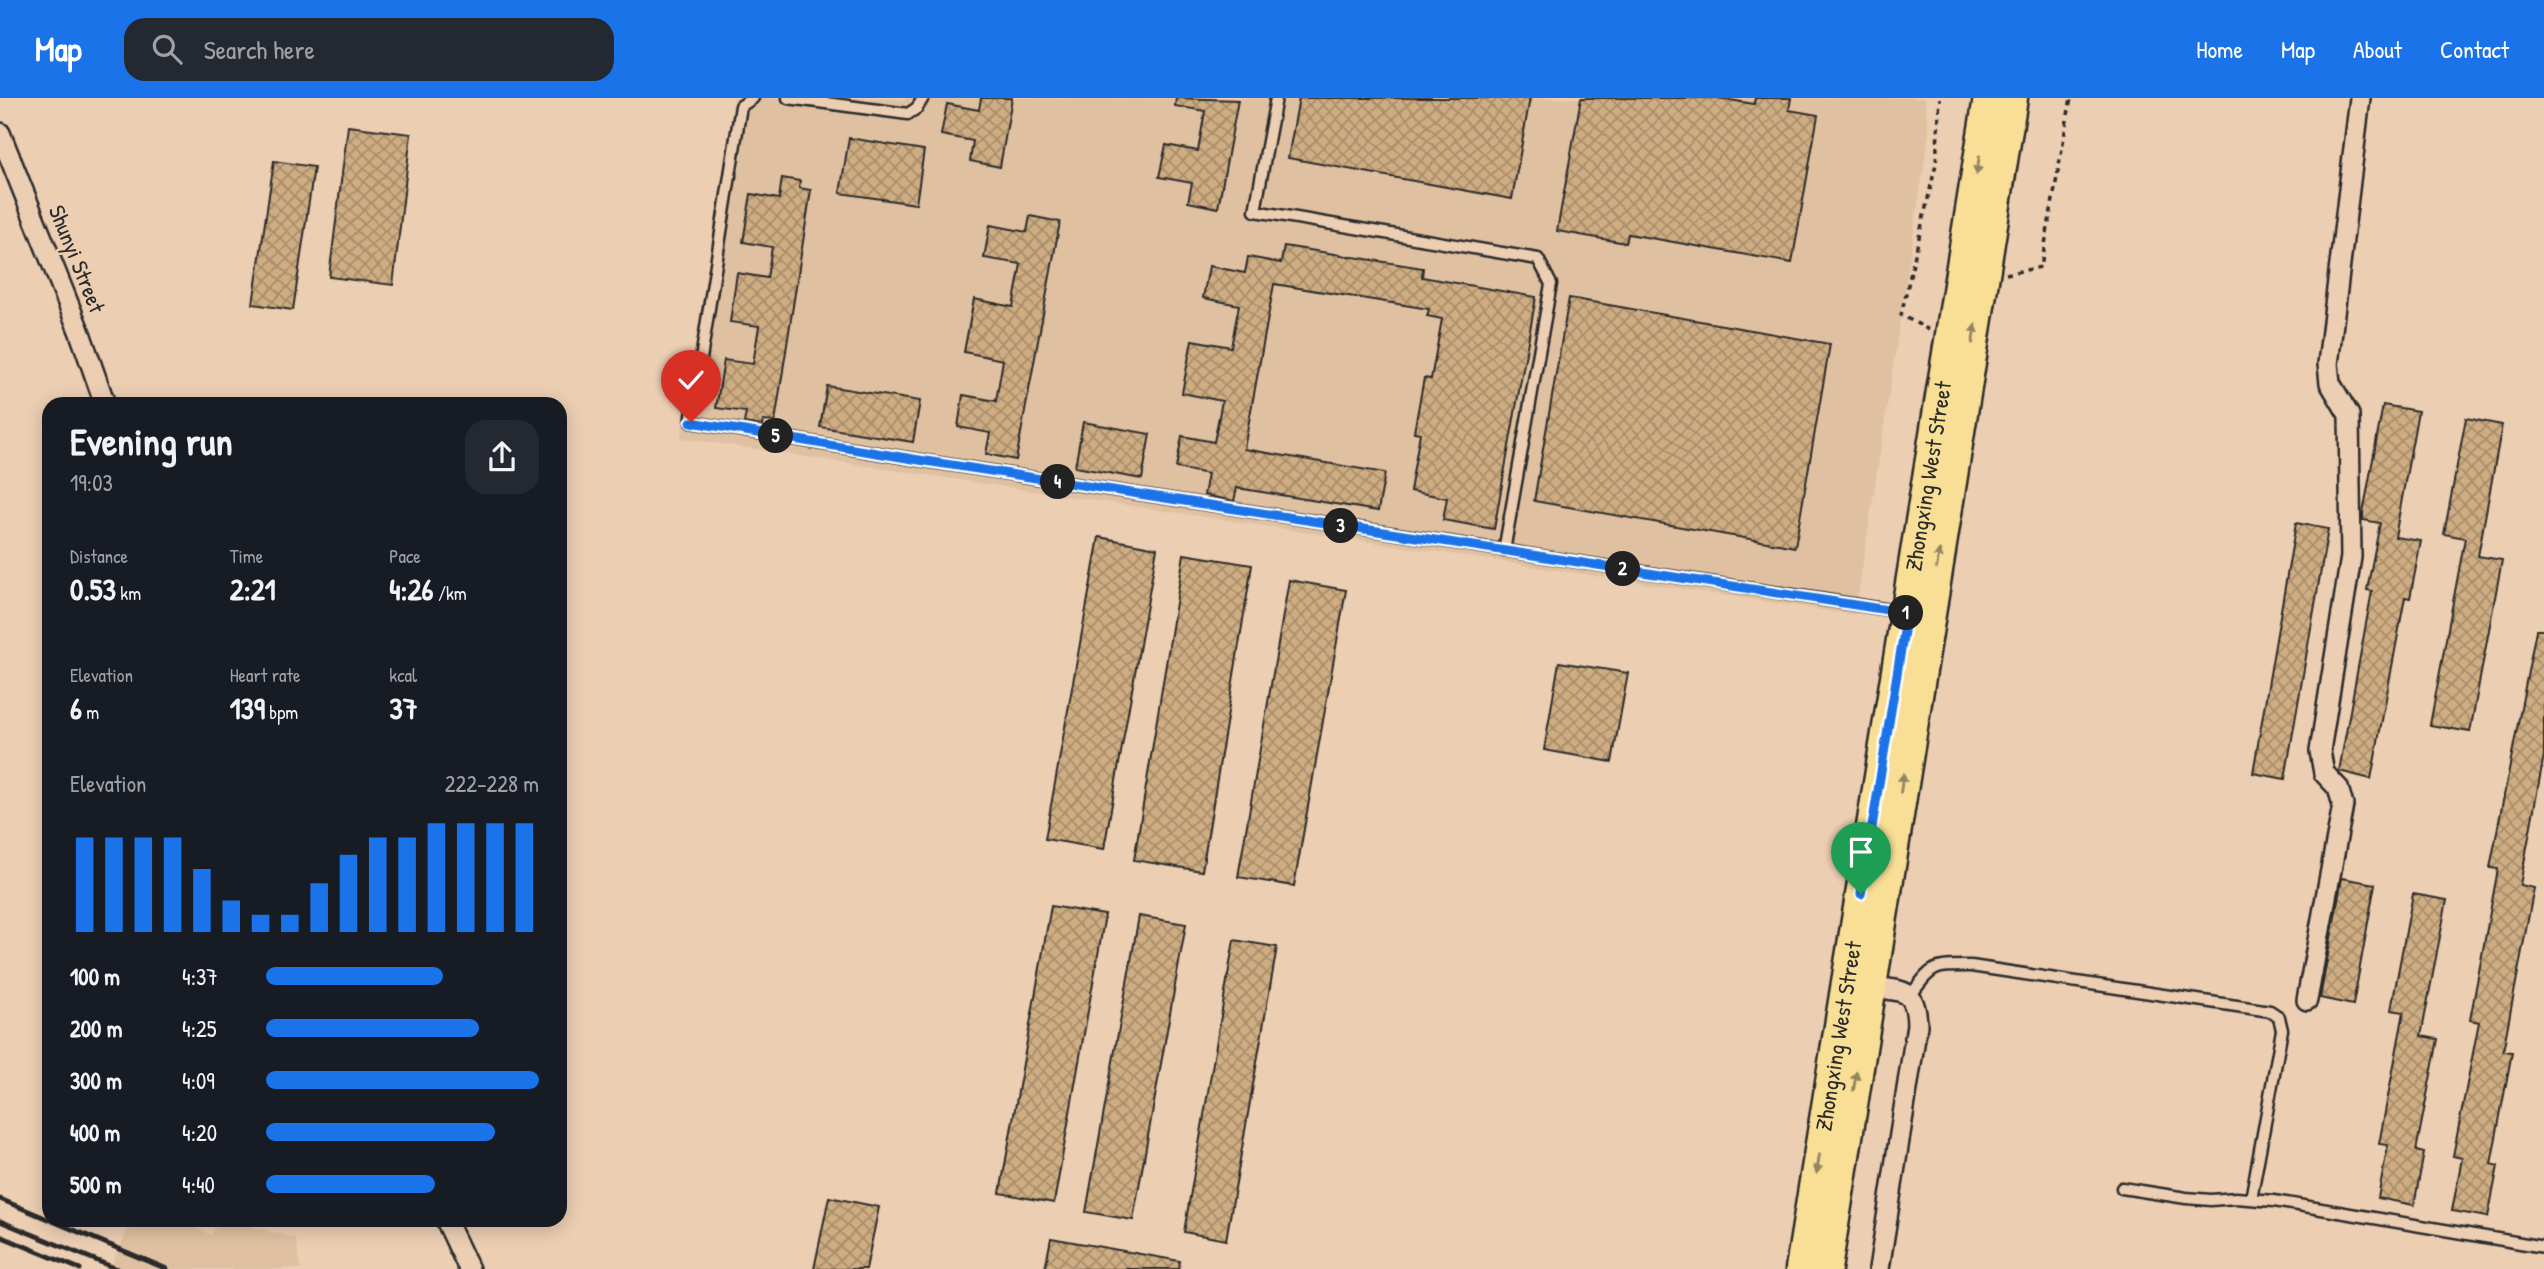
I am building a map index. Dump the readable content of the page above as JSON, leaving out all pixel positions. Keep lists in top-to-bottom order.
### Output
{
  "streets": {
    "main road": ["Zhongxing West Street"],
    "street": ["Shunyi Street"]
  },
  "page": {
    "header": "Map",
    "search": "Search here",
    "nav": [
      "Home",
      "Map",
      "About",
      "Contact"
    ],
    "heading": ["Evening run", "19:03"],
    "pins": [
      "5",
      "4",
      "3",
      "2",
      "1"
    ],
    "stats": [
      ["Distance", "0.53 km"],
      ["Time", "2:21"],
      ["Pace", "4:26 /km"],
      ["Elevation", "6 m"],
      ["Heart rate", "139 bpm"],
      ["kcal", "37"]
    ],
    "chart": ["Elevation", "222–228 m"],
    "list": [
      {
        "name": "100 m",
        "note": "4:37"
      },
      {
        "name": "200 m",
        "note": "4:25"
      },
      {
        "name": "300 m",
        "note": "4:09"
      },
      {
        "name": "400 m",
        "note": "4:20"
      },
      {
        "name": "500 m",
        "note": "4:40"
      }
    ]
  }
}
